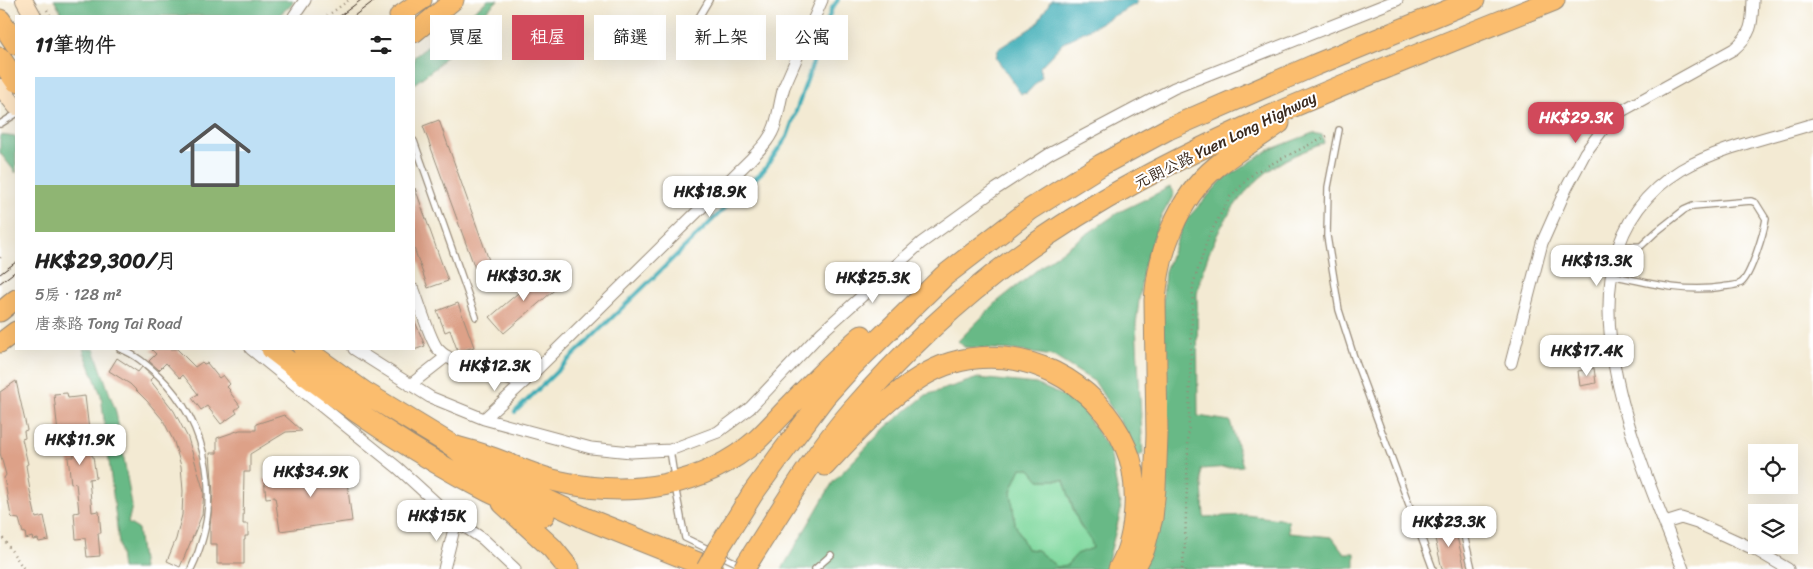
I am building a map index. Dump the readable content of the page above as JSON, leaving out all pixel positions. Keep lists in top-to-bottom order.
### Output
{
  "streets": {
    "highway": ["元朗公路 Yuen Long Highway"]
  },
  "page": {
    "chip": [
      "買屋",
      "租屋",
      "篩選",
      "新上架",
      "公寓"
    ],
    "heading": "11筆物件",
    "list": [
      {
        "name": "HK$29,300/月",
        "note": "5房 · 128 m² · 唐泰路 Tong Tai Road"
      }
    ],
    "price": [
      "HK$29.3K",
      "HK$18.9K",
      "HK$13.3K",
      "HK$30.3K",
      "HK$25.3K",
      "HK$17.4K",
      "HK$12.3K",
      "HK$11.9K",
      "HK$34.9K",
      "HK$15K",
      "HK$23.3K"
    ]
  }
}
